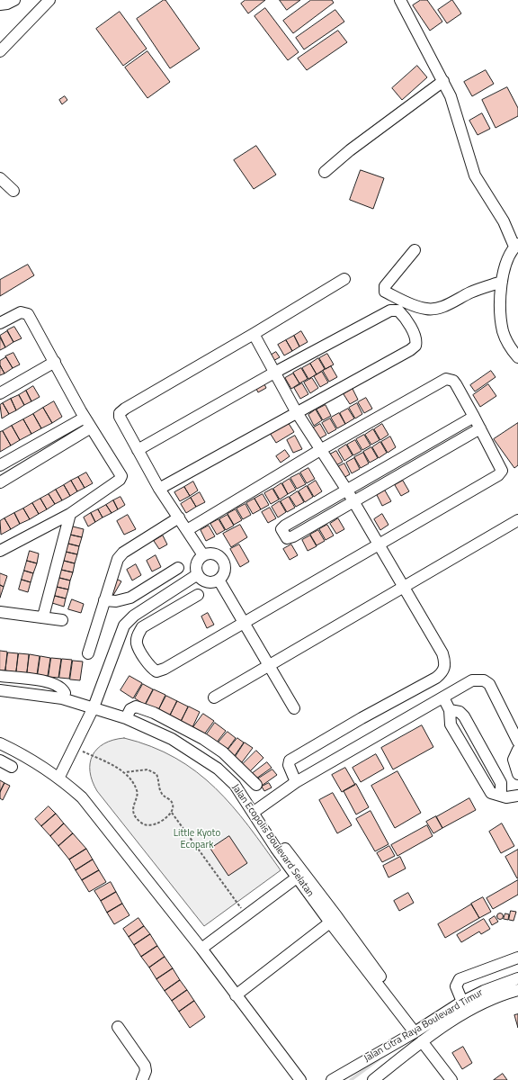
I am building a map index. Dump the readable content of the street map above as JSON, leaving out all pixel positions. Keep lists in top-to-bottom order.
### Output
{
  "streets": {
    "street": ["Jalan Ecopolis Boulevard Selatan", "Jalan Citra Raya Boulevard Timur"]
  },
  "crossings": [
    ["Jalan Ecopolis Boulevard Selatan", "Jalan Citra Raya Boulevard Timur"]
  ],
  "parks": ["Little Kyoto Ecopark"]
}
